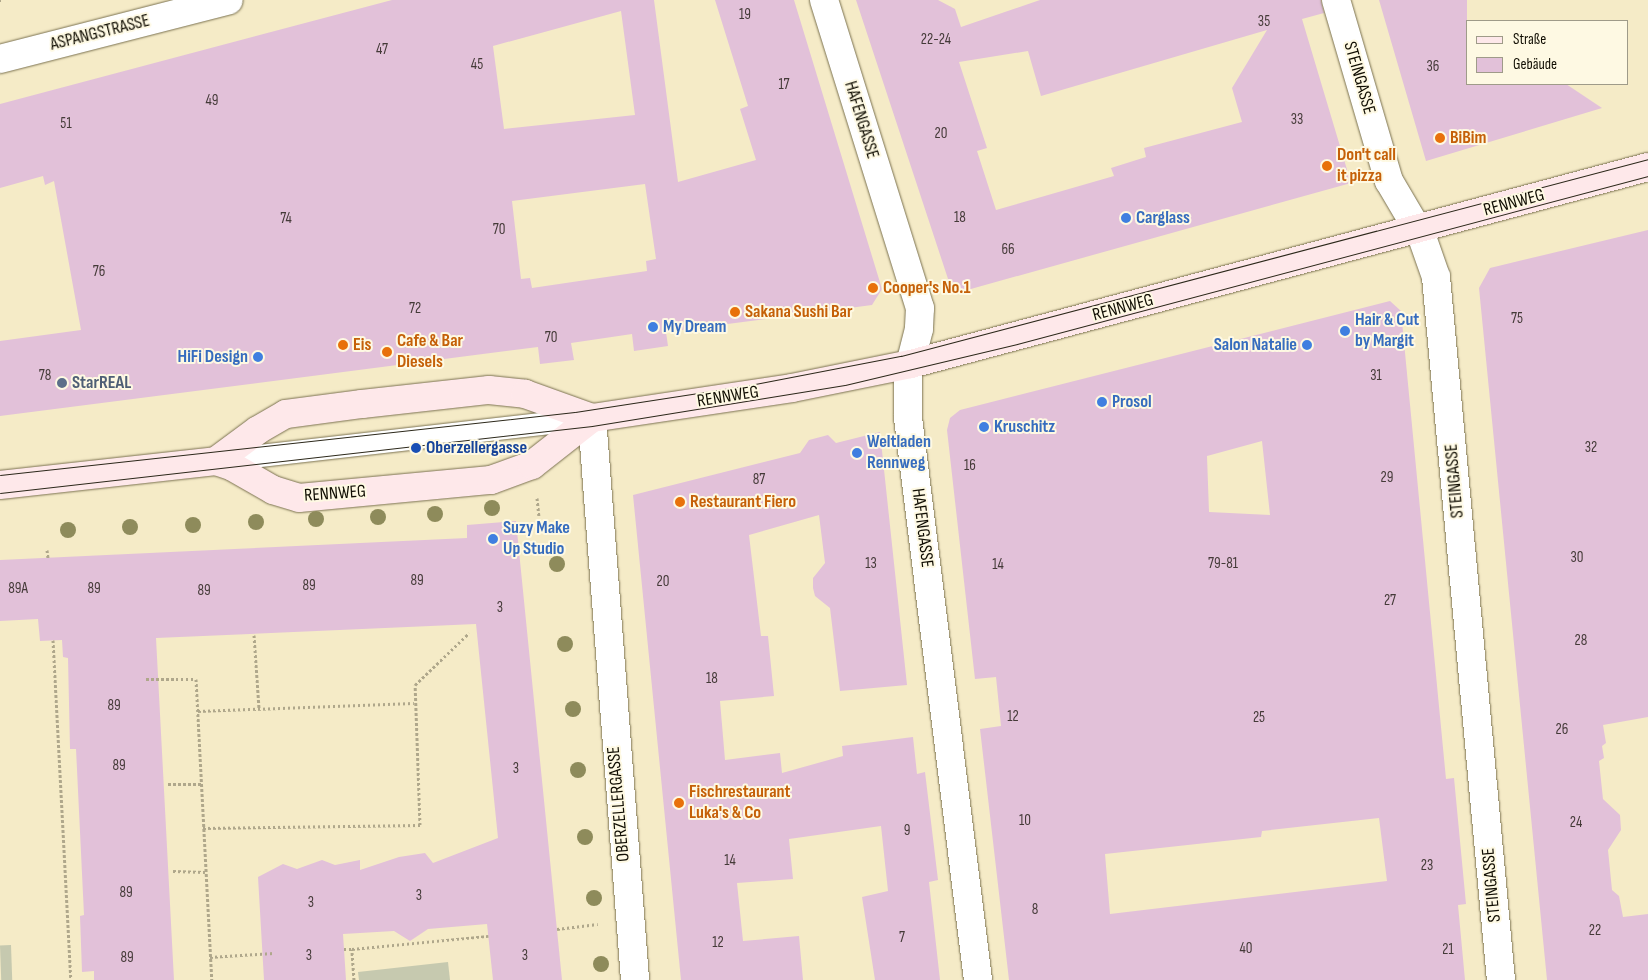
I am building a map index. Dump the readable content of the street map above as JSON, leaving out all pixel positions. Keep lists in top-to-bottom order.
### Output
{
  "streets": {
    "main road": ["RENNWEG"],
    "street": [
      "ASPANGSTRASSE",
      "STEINGASSE",
      "HAFENGASSE",
      "OBERZELLERGASSE"
    ]
  },
  "crossings": [
    ["STEINGASSE", "RENNWEG"],
    ["HAFENGASSE", "RENNWEG"],
    ["RENNWEG", "OBERZELLERGASSE"]
  ],
  "places": [
    "BiBim",
    "Don't call it pizza",
    "Carglass",
    "Cooper's No.1",
    "Sakana Sushi Bar",
    "My Dream",
    "Hair & Cut by Margit",
    "Eis",
    "Salon Natalie",
    "Cafe & Bar Diesels",
    "HiFi Design",
    "StarREAL",
    "Prosol",
    "Kruschitz",
    "Oberzellergasse",
    "Weltladen Rennweg",
    "Restaurant Fiero",
    "Suzy Make Up Studio",
    "Fischrestaurant Luka's & Co"
  ],
  "house_numbers": [
    "19",
    "35",
    "22-24",
    "47",
    "45",
    "36",
    "17",
    "49",
    "33",
    "51",
    "20",
    "18",
    "74",
    "70",
    "66",
    "76",
    "72",
    "75",
    "70",
    "78",
    "31",
    "32",
    "16",
    "29",
    "87",
    "30",
    "13",
    "79-81",
    "14",
    "89",
    "20",
    "89",
    "89A",
    "89",
    "89",
    "27",
    "3",
    "28",
    "18",
    "89",
    "12",
    "25",
    "26",
    "89",
    "3",
    "10",
    "24",
    "9",
    "14",
    "23",
    "89",
    "3",
    "3",
    "8",
    "22",
    "7",
    "12",
    "40",
    "21",
    "3",
    "3",
    "89"
  ],
  "legend": ["Straße", "Gebäude"]
}
